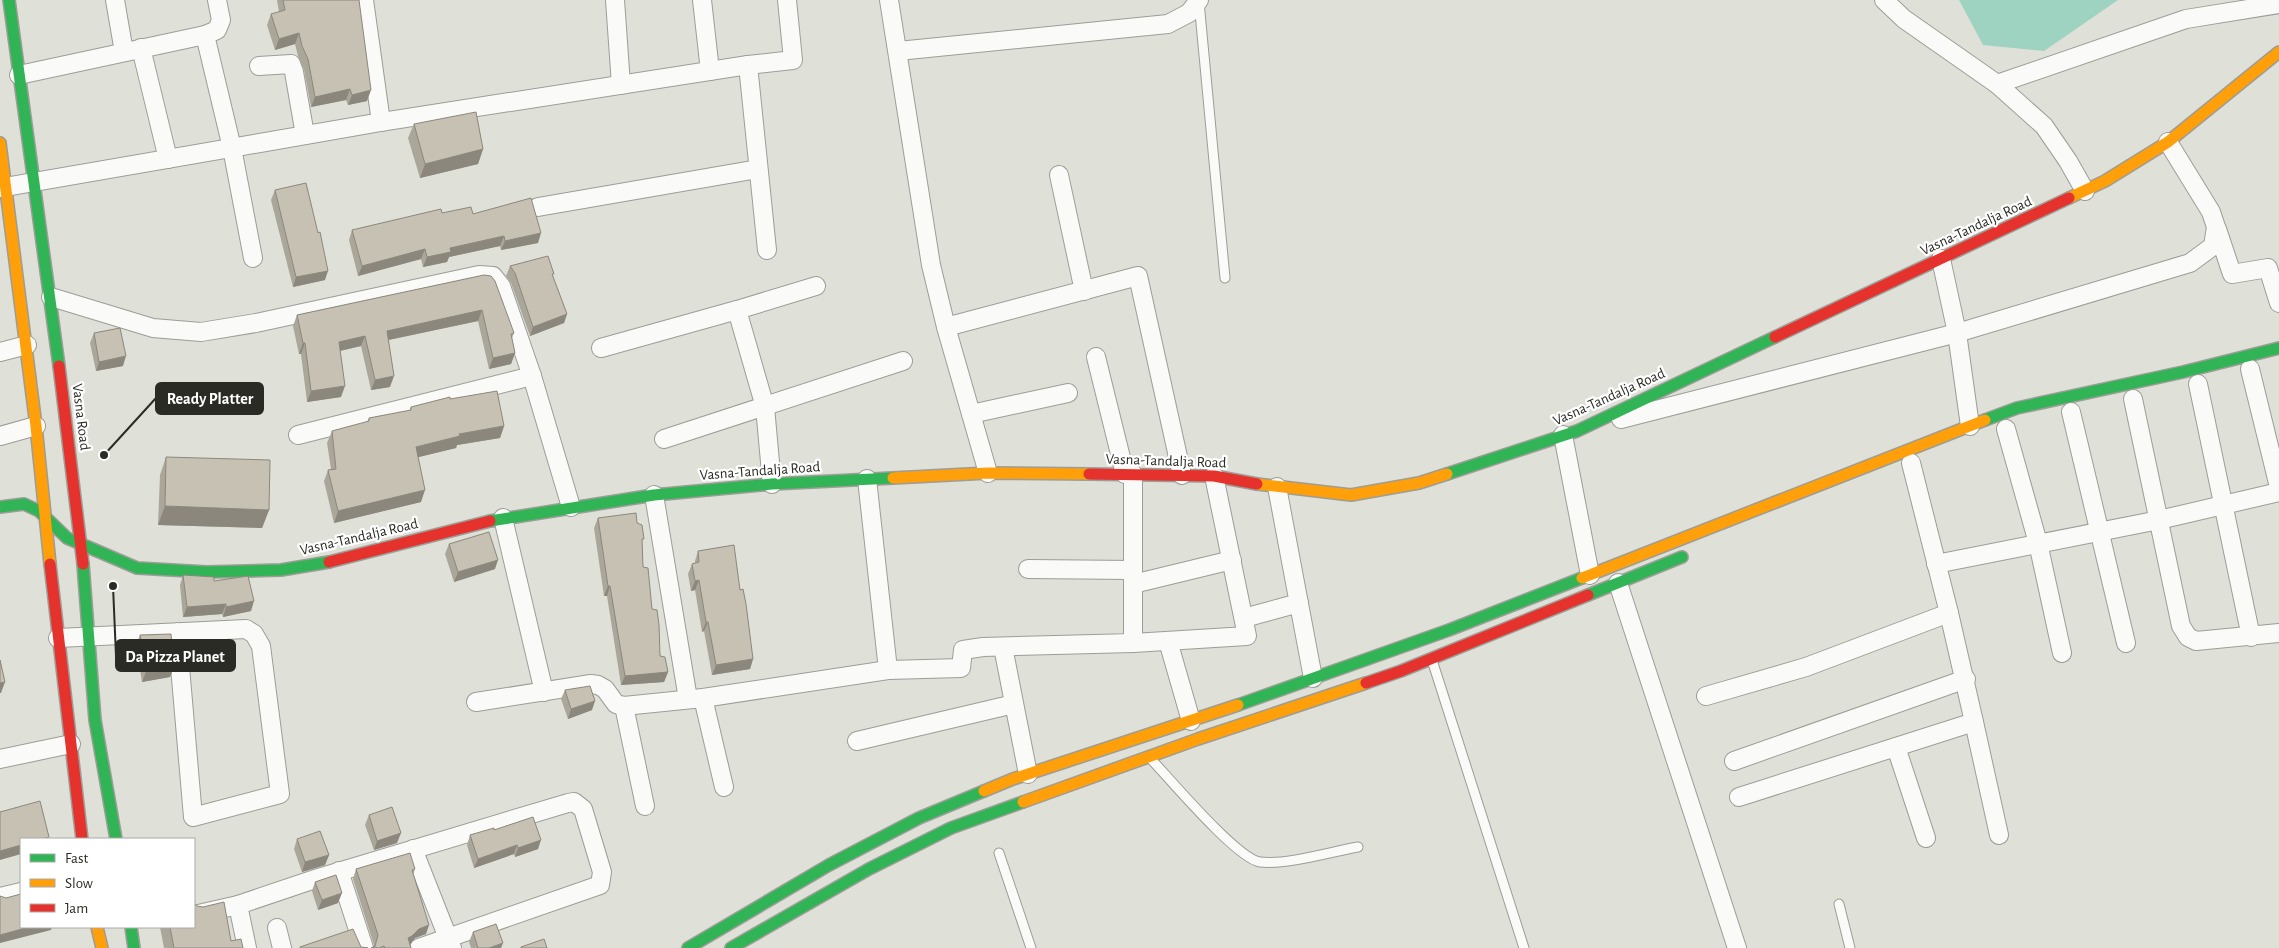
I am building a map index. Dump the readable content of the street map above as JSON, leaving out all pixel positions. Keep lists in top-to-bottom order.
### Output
{
  "streets": {
    "street": ["Vasna-Tandalja Road", "Vasna Road"]
  },
  "crossings": [
    ["Vasna-Tandalja Road", "Vasna Road"]
  ],
  "places": ["Ready Platter", "Da Pizza Planet"],
  "legend": ["Fast", "Slow", "Jam"]
}
